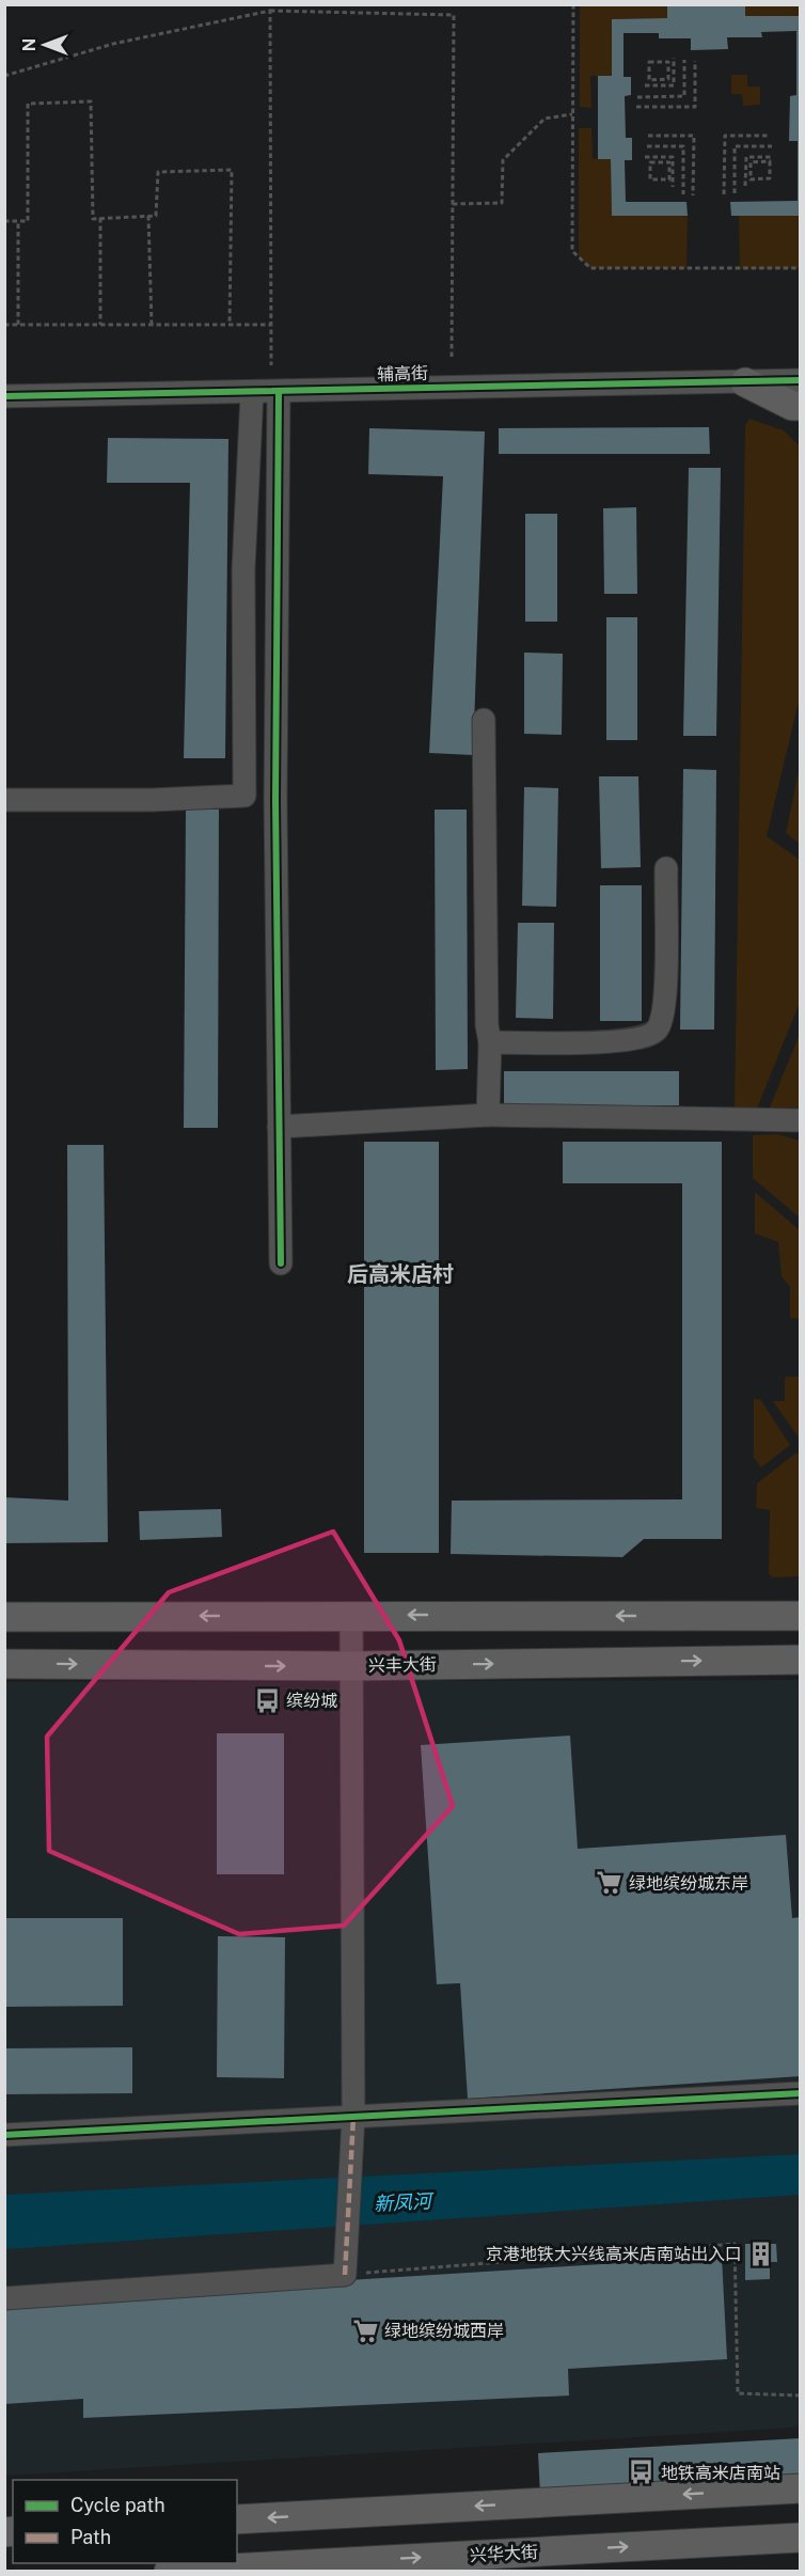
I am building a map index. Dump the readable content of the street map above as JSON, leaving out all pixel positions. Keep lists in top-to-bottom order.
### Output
{
  "streets": {
    "main road": ["兴丰大街", "兴华大街"],
    "street": ["辅高街"]
  },
  "districts": ["后高米店村"],
  "water": ["新凤河"],
  "places": {
    "bus stop": ["缤纷城", "地铁高米店南站"],
    "supermarket": ["绿地缤纷城东岸", "绿地缤纷城西岸"],
    "building": ["京港地铁大兴线高米店南站出入口"]
  },
  "legend": ["Cycle path", "Path"],
  "north": "left"
}
